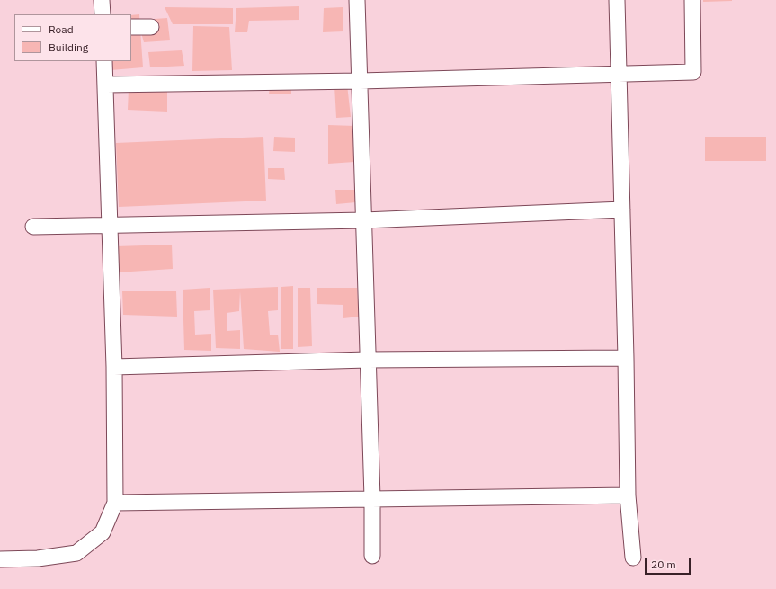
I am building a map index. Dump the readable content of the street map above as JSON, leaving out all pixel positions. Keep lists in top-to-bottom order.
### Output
{
  "legend": ["Road", "Building"],
  "scale_bar": "20 m"
}
